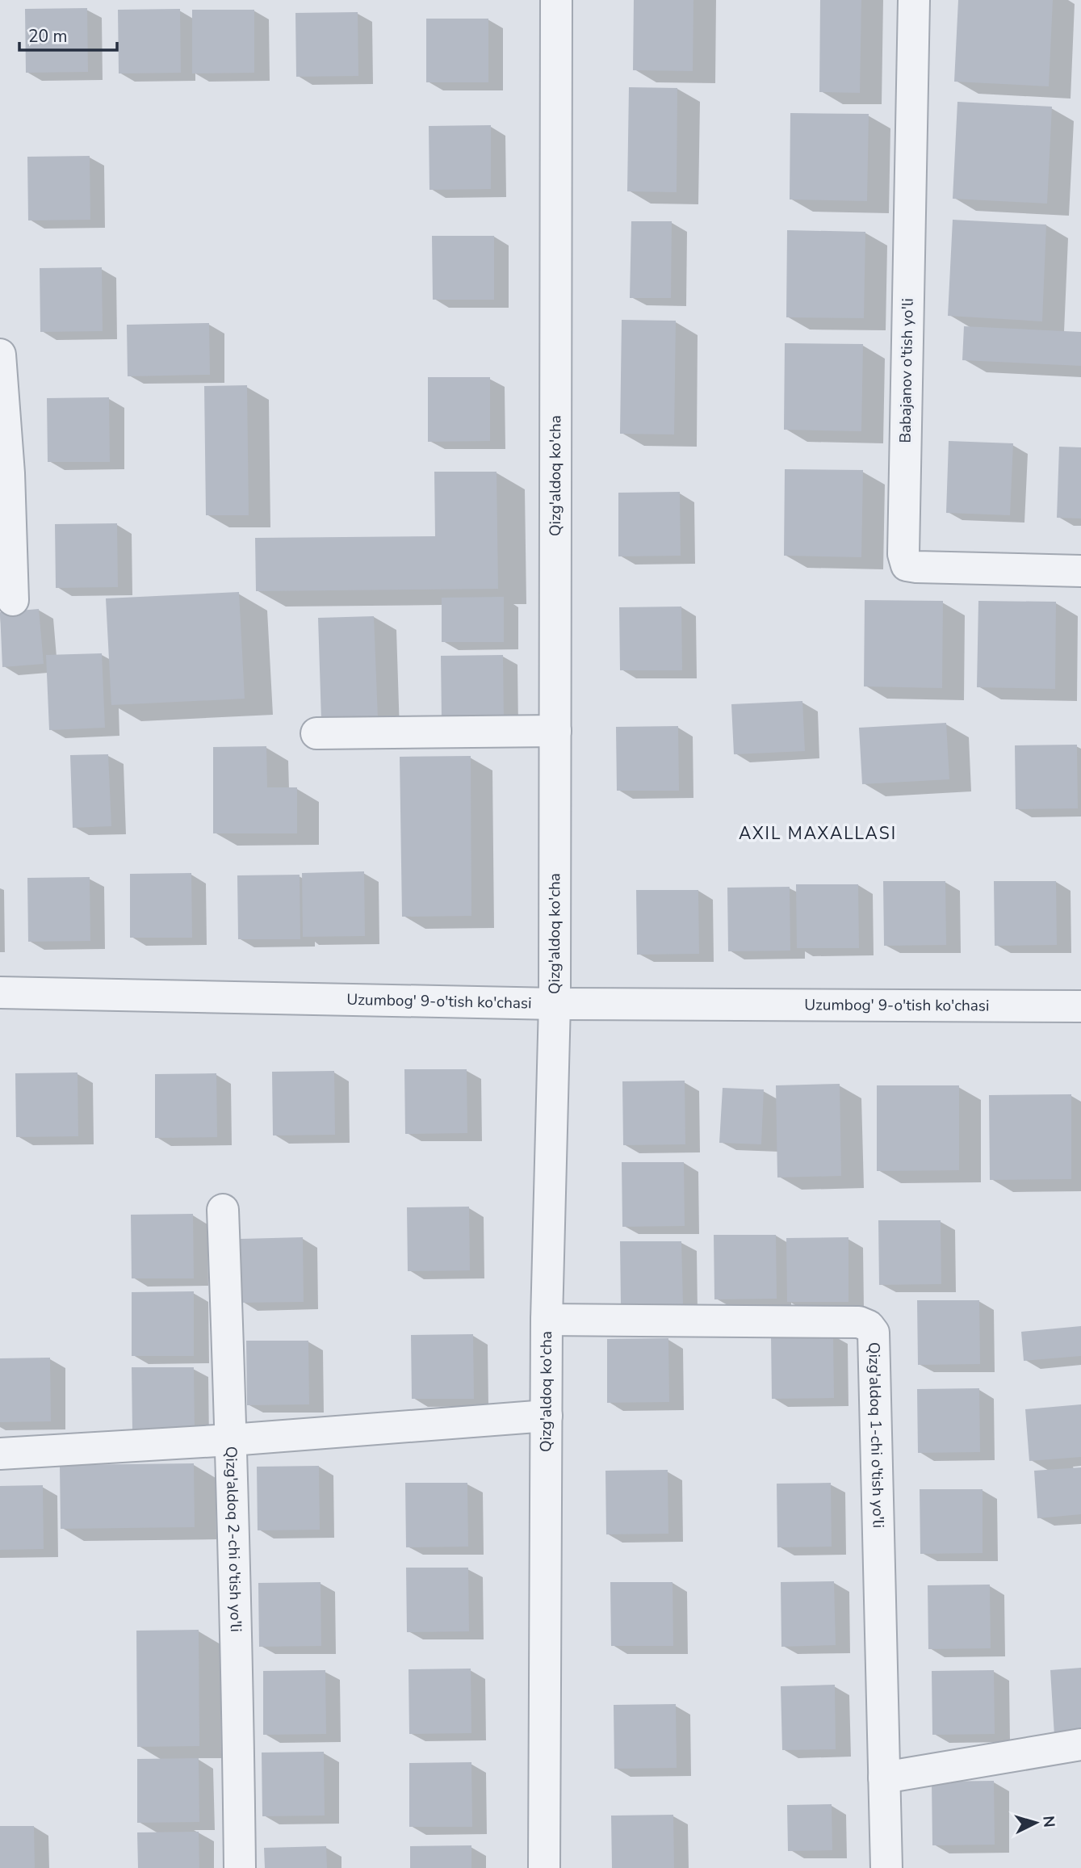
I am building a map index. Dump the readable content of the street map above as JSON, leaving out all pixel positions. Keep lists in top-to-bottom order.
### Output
{
  "streets": {
    "street": [
      "Babajanov o'tish yo'li",
      "Qizg'aldoq ko'cha",
      "Uzumbog' 9-o'tish ko'chasi",
      "Qizg'aldoq 1-chi o'tish yo'li",
      "Qizg'aldoq 2-chi o'tish yo'li"
    ]
  },
  "crossings": [
    ["Qizg'aldoq ko'cha", "Uzumbog' 9-o'tish ko'chasi"],
    ["Qizg'aldoq ko'cha", "Qizg'aldoq 1-chi o'tish yo'li"]
  ],
  "districts": ["AXIL MAXALLASI"],
  "scale_bar": "20 m",
  "north": "right"
}
